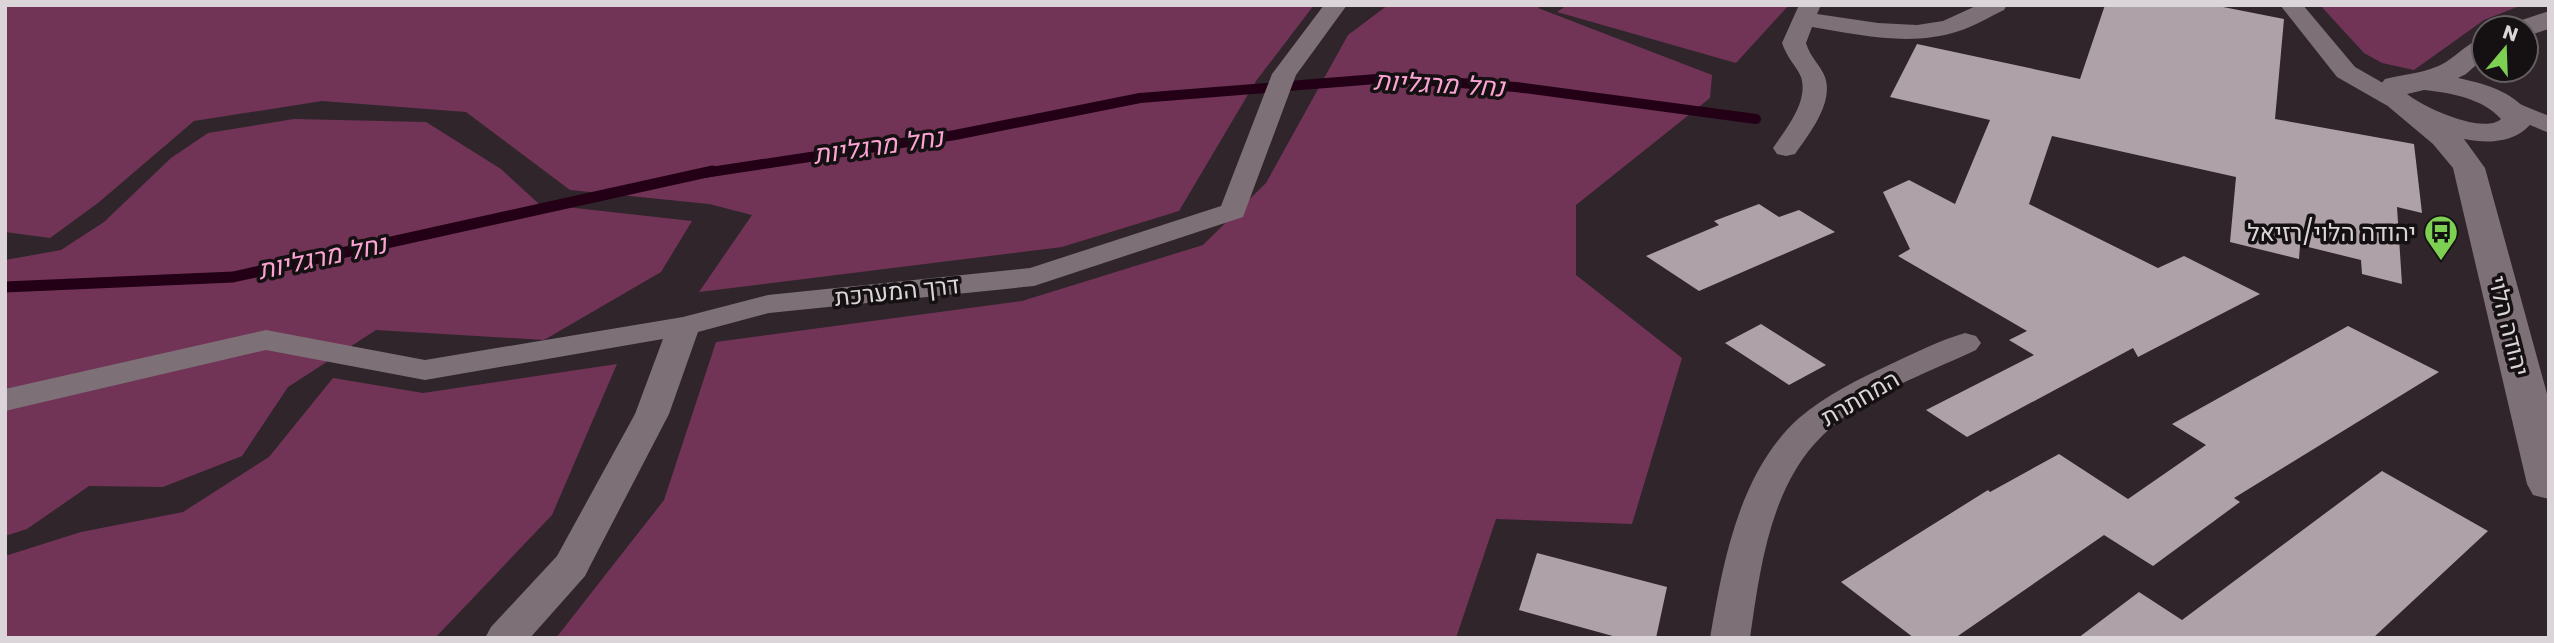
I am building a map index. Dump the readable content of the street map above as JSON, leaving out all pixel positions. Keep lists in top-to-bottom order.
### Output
{
  "streets": {
    "street": ["דרך המערכת", "יהודה הלוי", "המחתרת"]
  },
  "water": ["נחל מרגליות"],
  "places": {
    "bus stop": ["יהודה הלוי/רזיאל"]
  },
  "north": "top"
}
